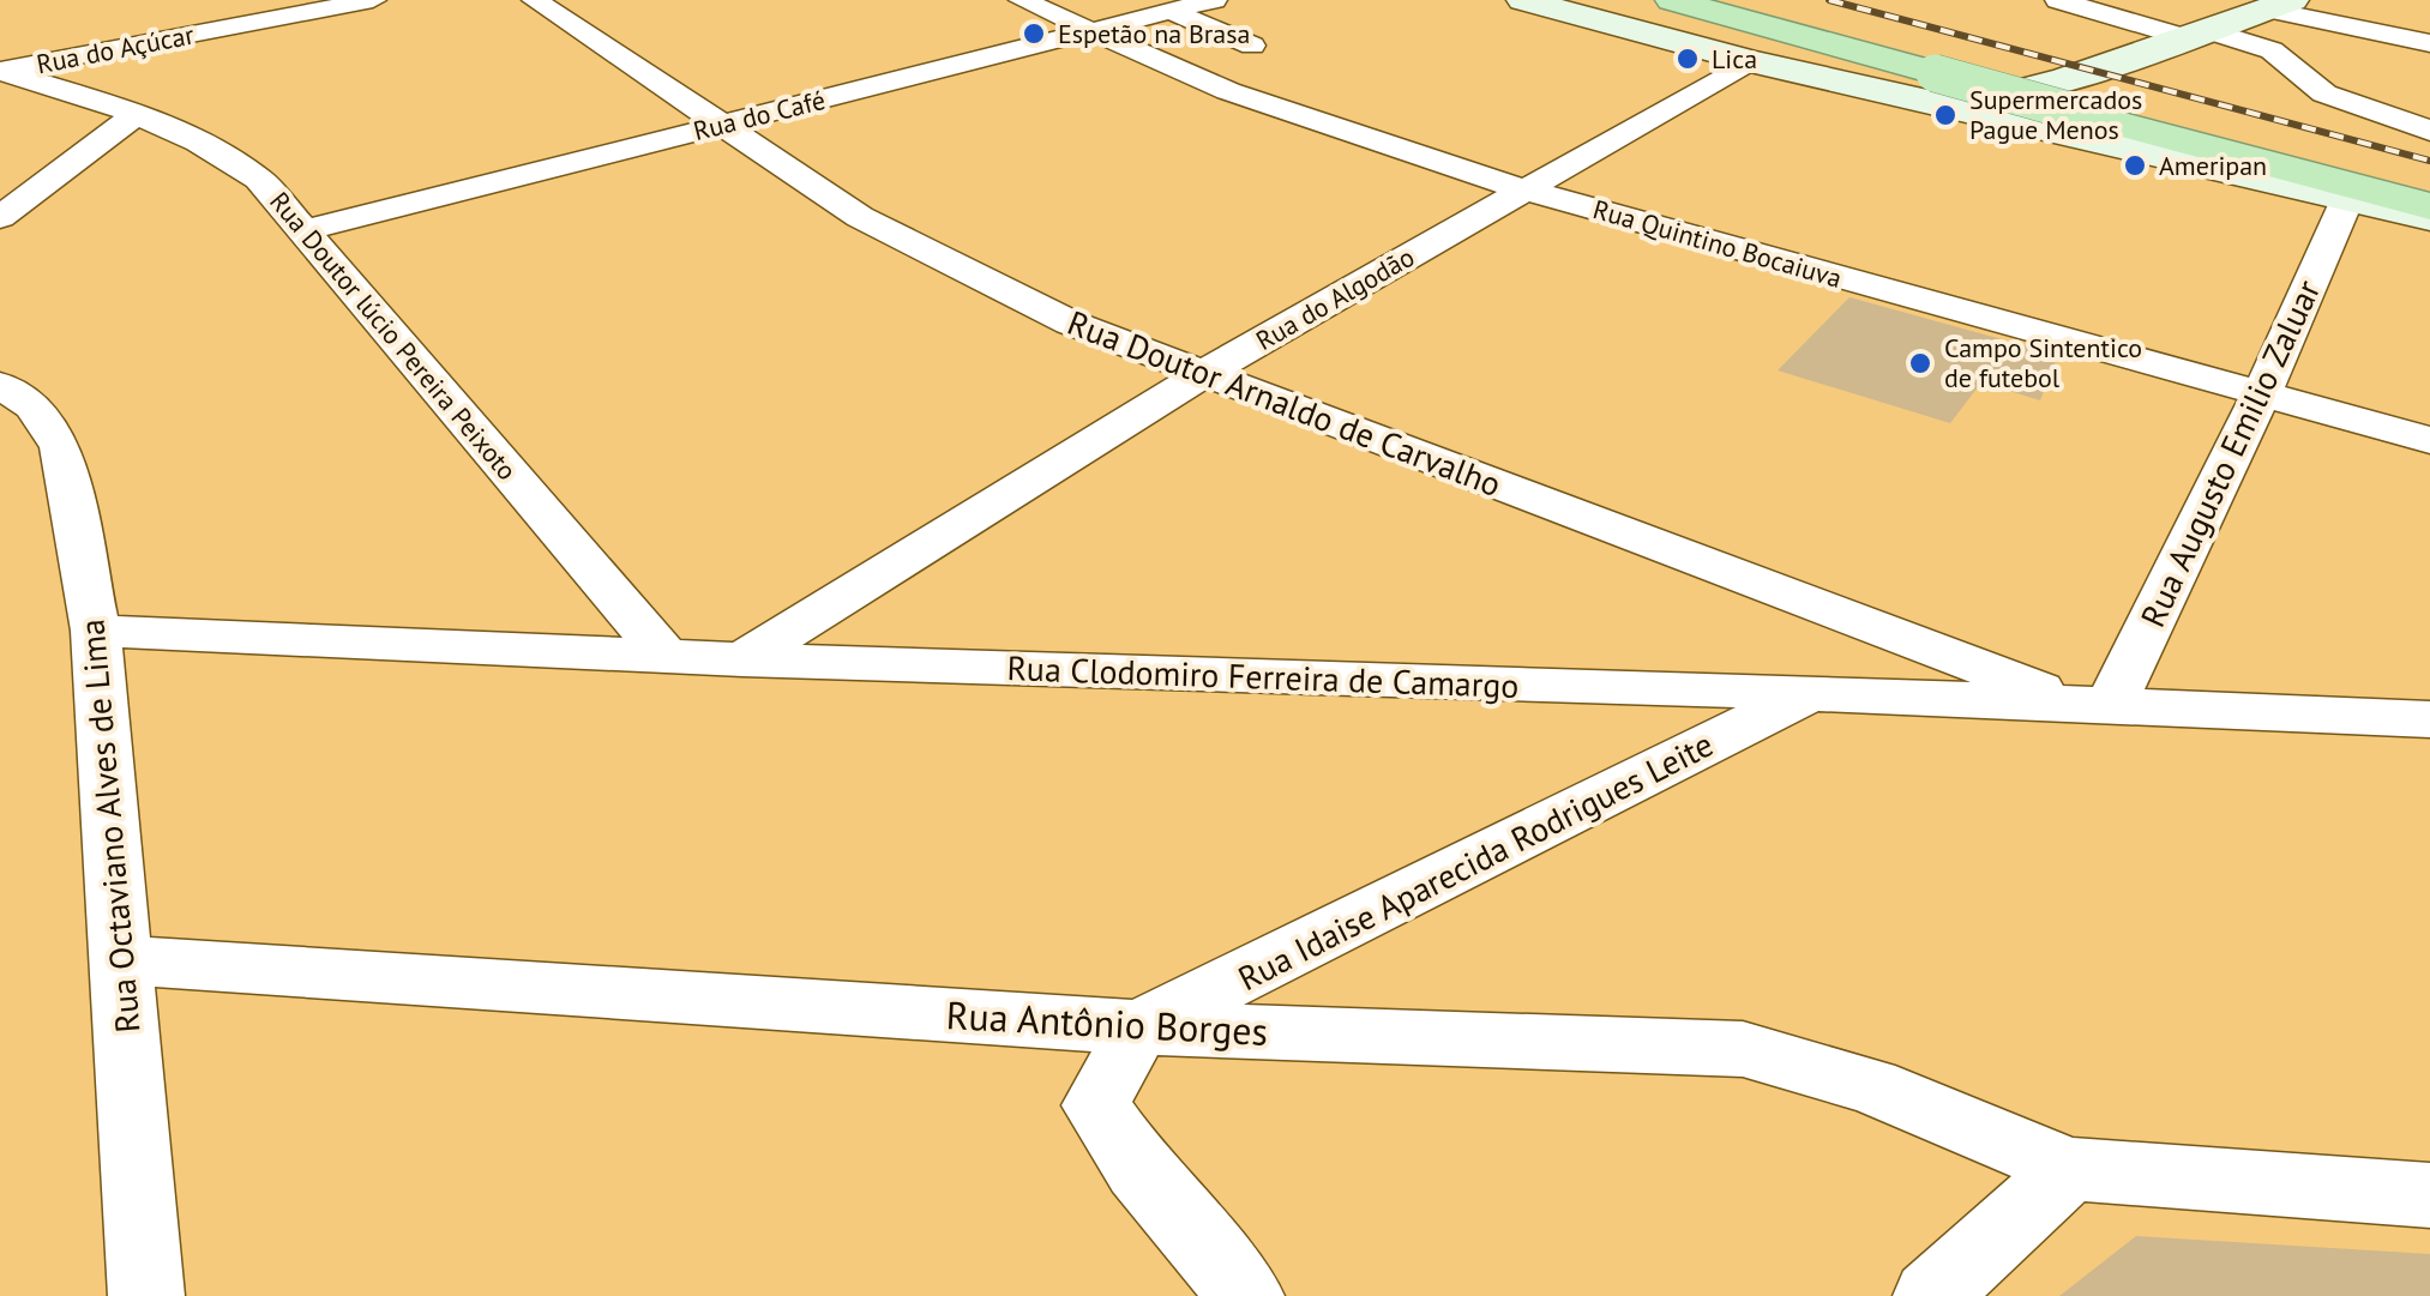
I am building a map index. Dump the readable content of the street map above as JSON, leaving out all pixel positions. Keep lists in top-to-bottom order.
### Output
{
  "streets": {
    "street": [
      "Rua do Açúcar",
      "Rua do Café",
      "Rua Quintino Bocaiuva",
      "Rua do Algodão",
      "Rua Doutor lúcio Pereira Peixoto",
      "Rua Doutor Arnaldo de Carvalho",
      "Rua Augusto Emilio Zaluar",
      "Rua Clodomiro Ferreira de Camargo",
      "Rua Octaviano Alves de Lima",
      "Rua Idaise Aparecida Rodrigues Leite",
      "Rua Antônio Borges"
    ]
  },
  "crossings": [
    ["Rua do Açúcar", "Rua Doutor lúcio Pereira Peixoto"],
    ["Rua do Café", "Rua Quintino Bocaiuva"],
    ["Rua do Café", "Rua Doutor lúcio Pereira Peixoto"],
    ["Rua do Café", "Rua Doutor Arnaldo de Carvalho"],
    ["Rua Quintino Bocaiuva", "Rua do Algodão"],
    ["Rua Quintino Bocaiuva", "Rua Augusto Emilio Zaluar"],
    ["Rua do Algodão", "Rua Doutor Arnaldo de Carvalho"],
    ["Rua do Algodão", "Rua Clodomiro Ferreira de Camargo"],
    ["Rua Doutor lúcio Pereira Peixoto", "Rua Clodomiro Ferreira de Camargo"],
    ["Rua Doutor Arnaldo de Carvalho", "Rua Augusto Emilio Zaluar"],
    ["Rua Doutor Arnaldo de Carvalho", "Rua Clodomiro Ferreira de Camargo"],
    ["Rua Augusto Emilio Zaluar", "Rua Clodomiro Ferreira de Camargo"],
    ["Rua Clodomiro Ferreira de Camargo", "Rua Octaviano Alves de Lima"],
    ["Rua Clodomiro Ferreira de Camargo", "Rua Idaise Aparecida Rodrigues Leite"],
    ["Rua Octaviano Alves de Lima", "Rua Antônio Borges"],
    ["Rua Idaise Aparecida Rodrigues Leite", "Rua Antônio Borges"]
  ],
  "places": [
    "Espetão na Brasa",
    "Lica",
    "Supermercados Pague Menos",
    "Ameripan",
    "Campo Sintentico de futebol"
  ]
}
